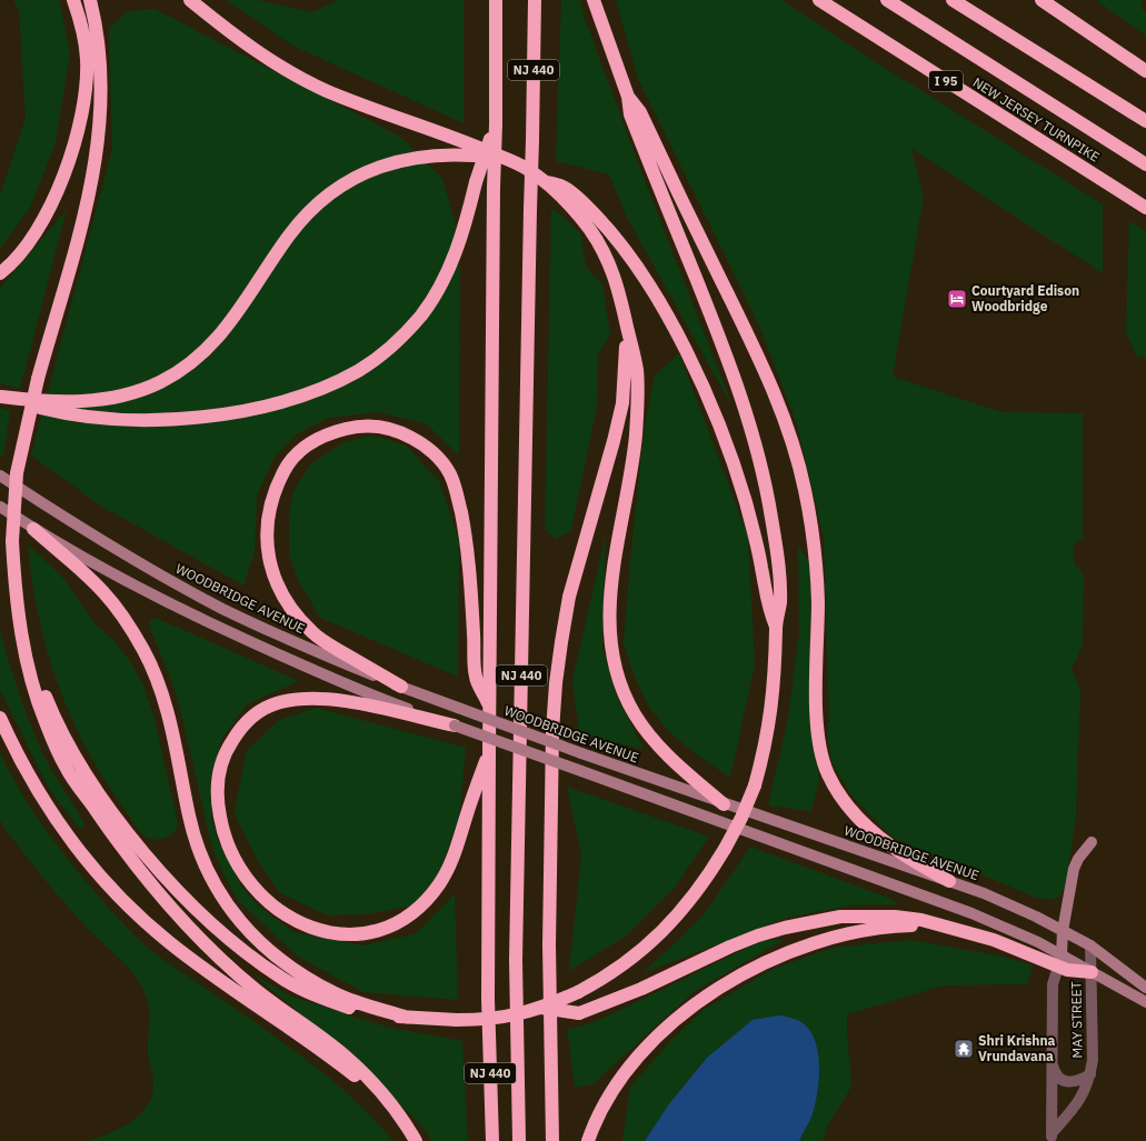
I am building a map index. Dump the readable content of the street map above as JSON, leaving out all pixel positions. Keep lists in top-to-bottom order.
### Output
{
  "streets": {
    "highway": ["NJ 440", "I 95", "NEW JERSEY TURNPIKE"],
    "main road": ["WOODBRIDGE AVENUE"],
    "street": ["MAY STREET"]
  },
  "crossings": [
    ["WOODBRIDGE AVENUE", "MAY STREET"]
  ],
  "places": {
    "hotel": ["Courtyard Edison Woodbridge"],
    "temple": ["Shri Krishna Vrundavana"]
  }
}
